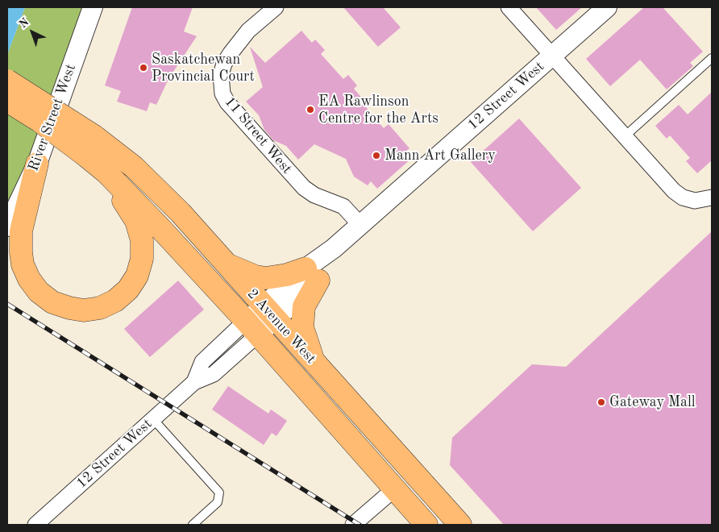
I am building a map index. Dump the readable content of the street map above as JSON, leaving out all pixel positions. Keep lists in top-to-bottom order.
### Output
{
  "streets": {
    "highway": ["2 Avenue West"],
    "street": ["12 Street West", "River Street West", "11 Street West"]
  },
  "crossings": [
    ["12 Street West", "11 Street West"],
    ["12 Street West", "2 Avenue West"]
  ],
  "places": [
    "Saskatchewan Provincial Court",
    "EA Rawlinson Centre for the Arts",
    "Mann Art Gallery",
    "Gateway Mall"
  ],
  "north": "top left"
}
